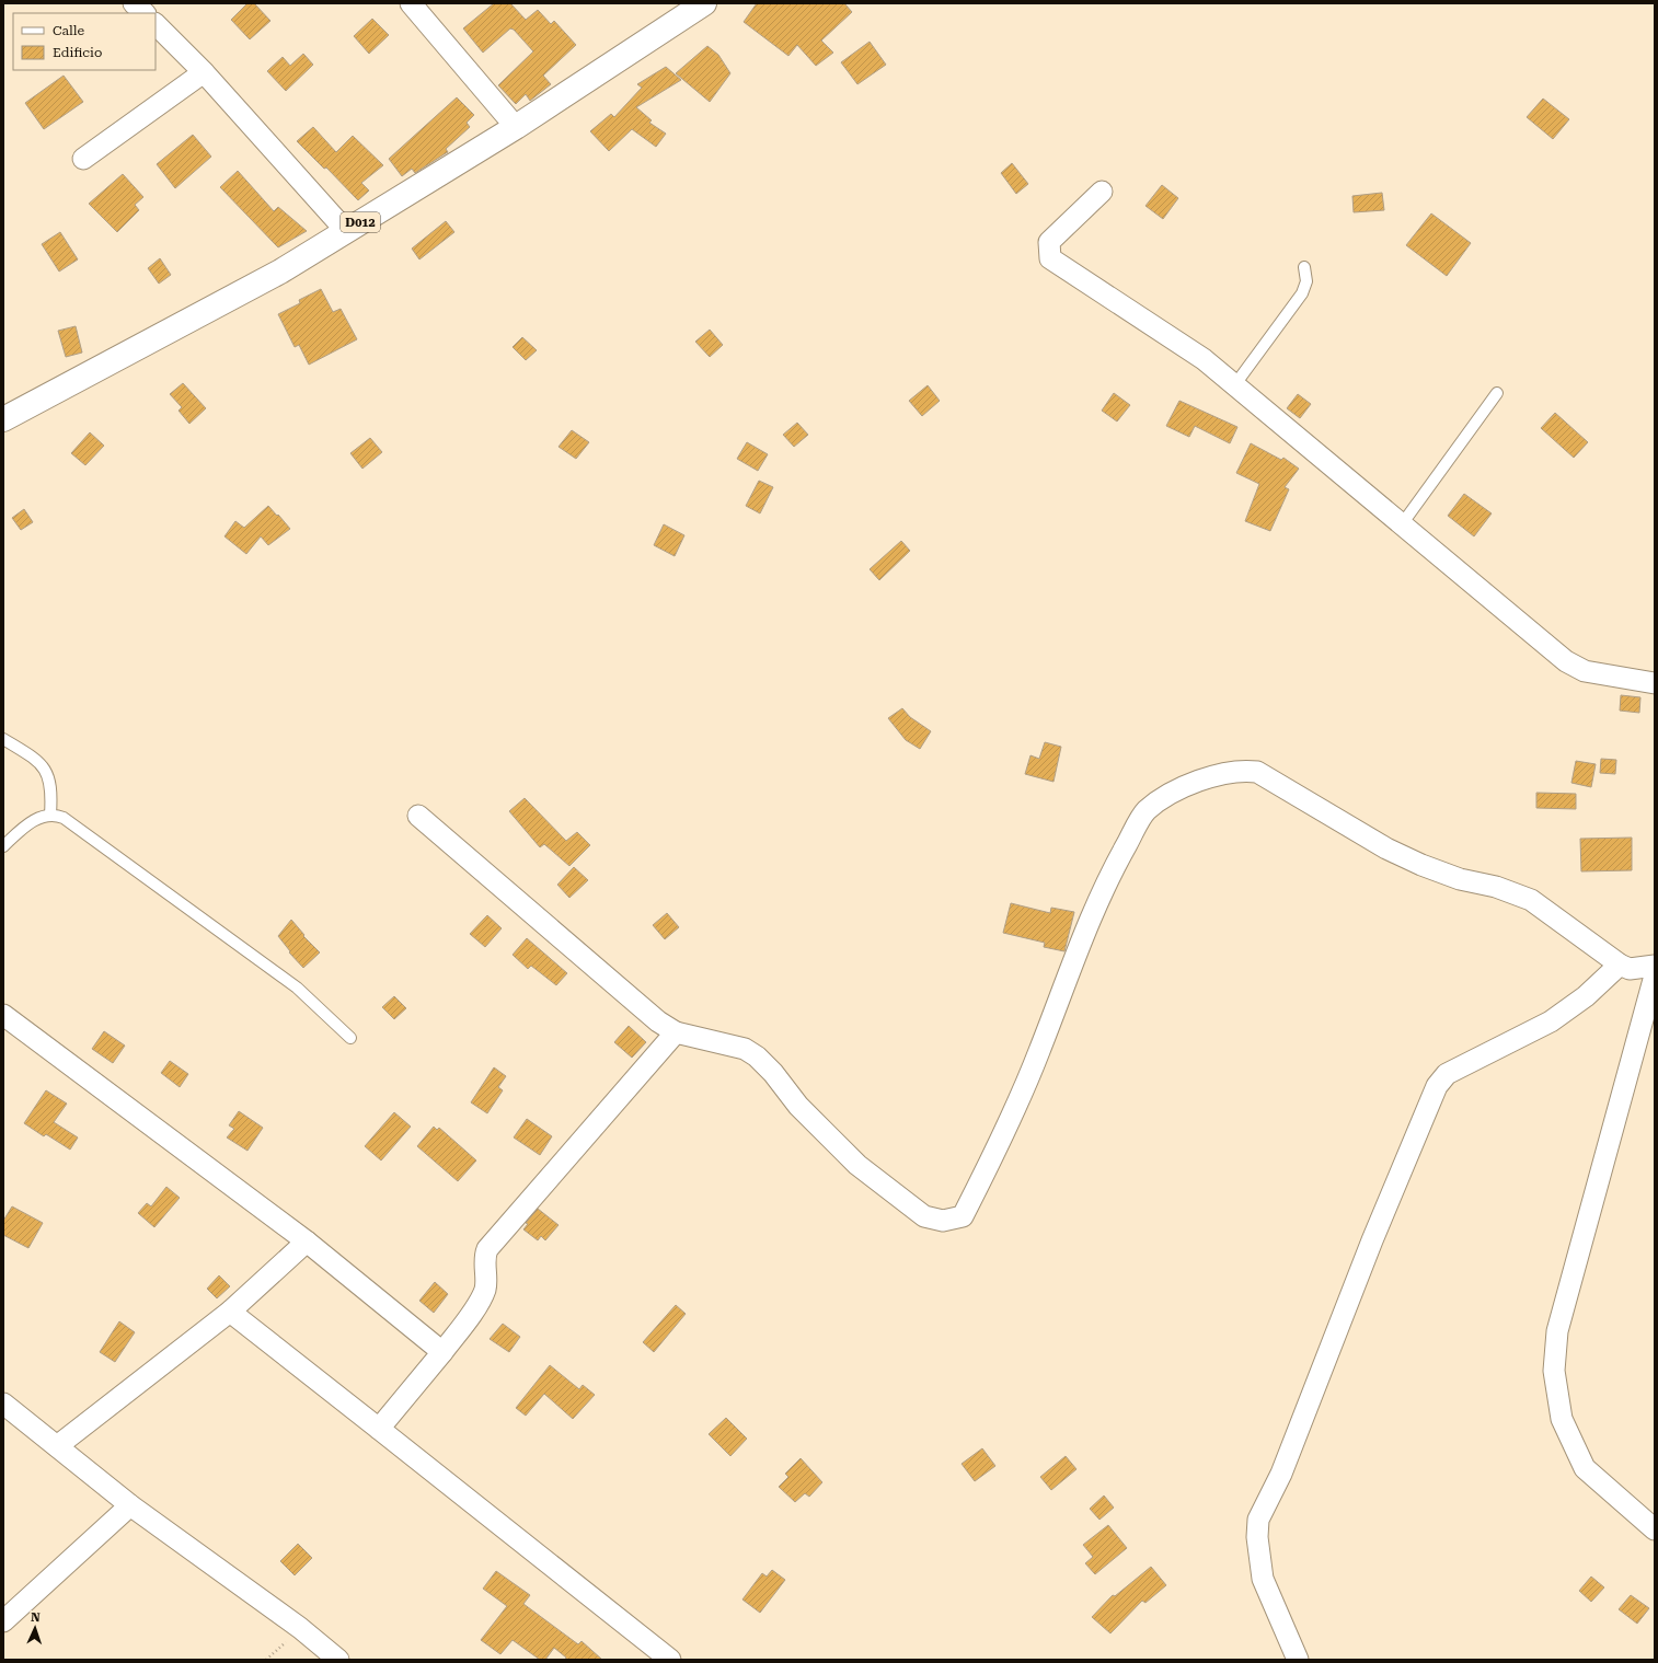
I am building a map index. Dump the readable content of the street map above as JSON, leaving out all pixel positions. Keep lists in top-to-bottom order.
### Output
{
  "streets": {
    "main road": ["D012"]
  },
  "legend": ["Calle", "Edificio"],
  "north": "top"
}
